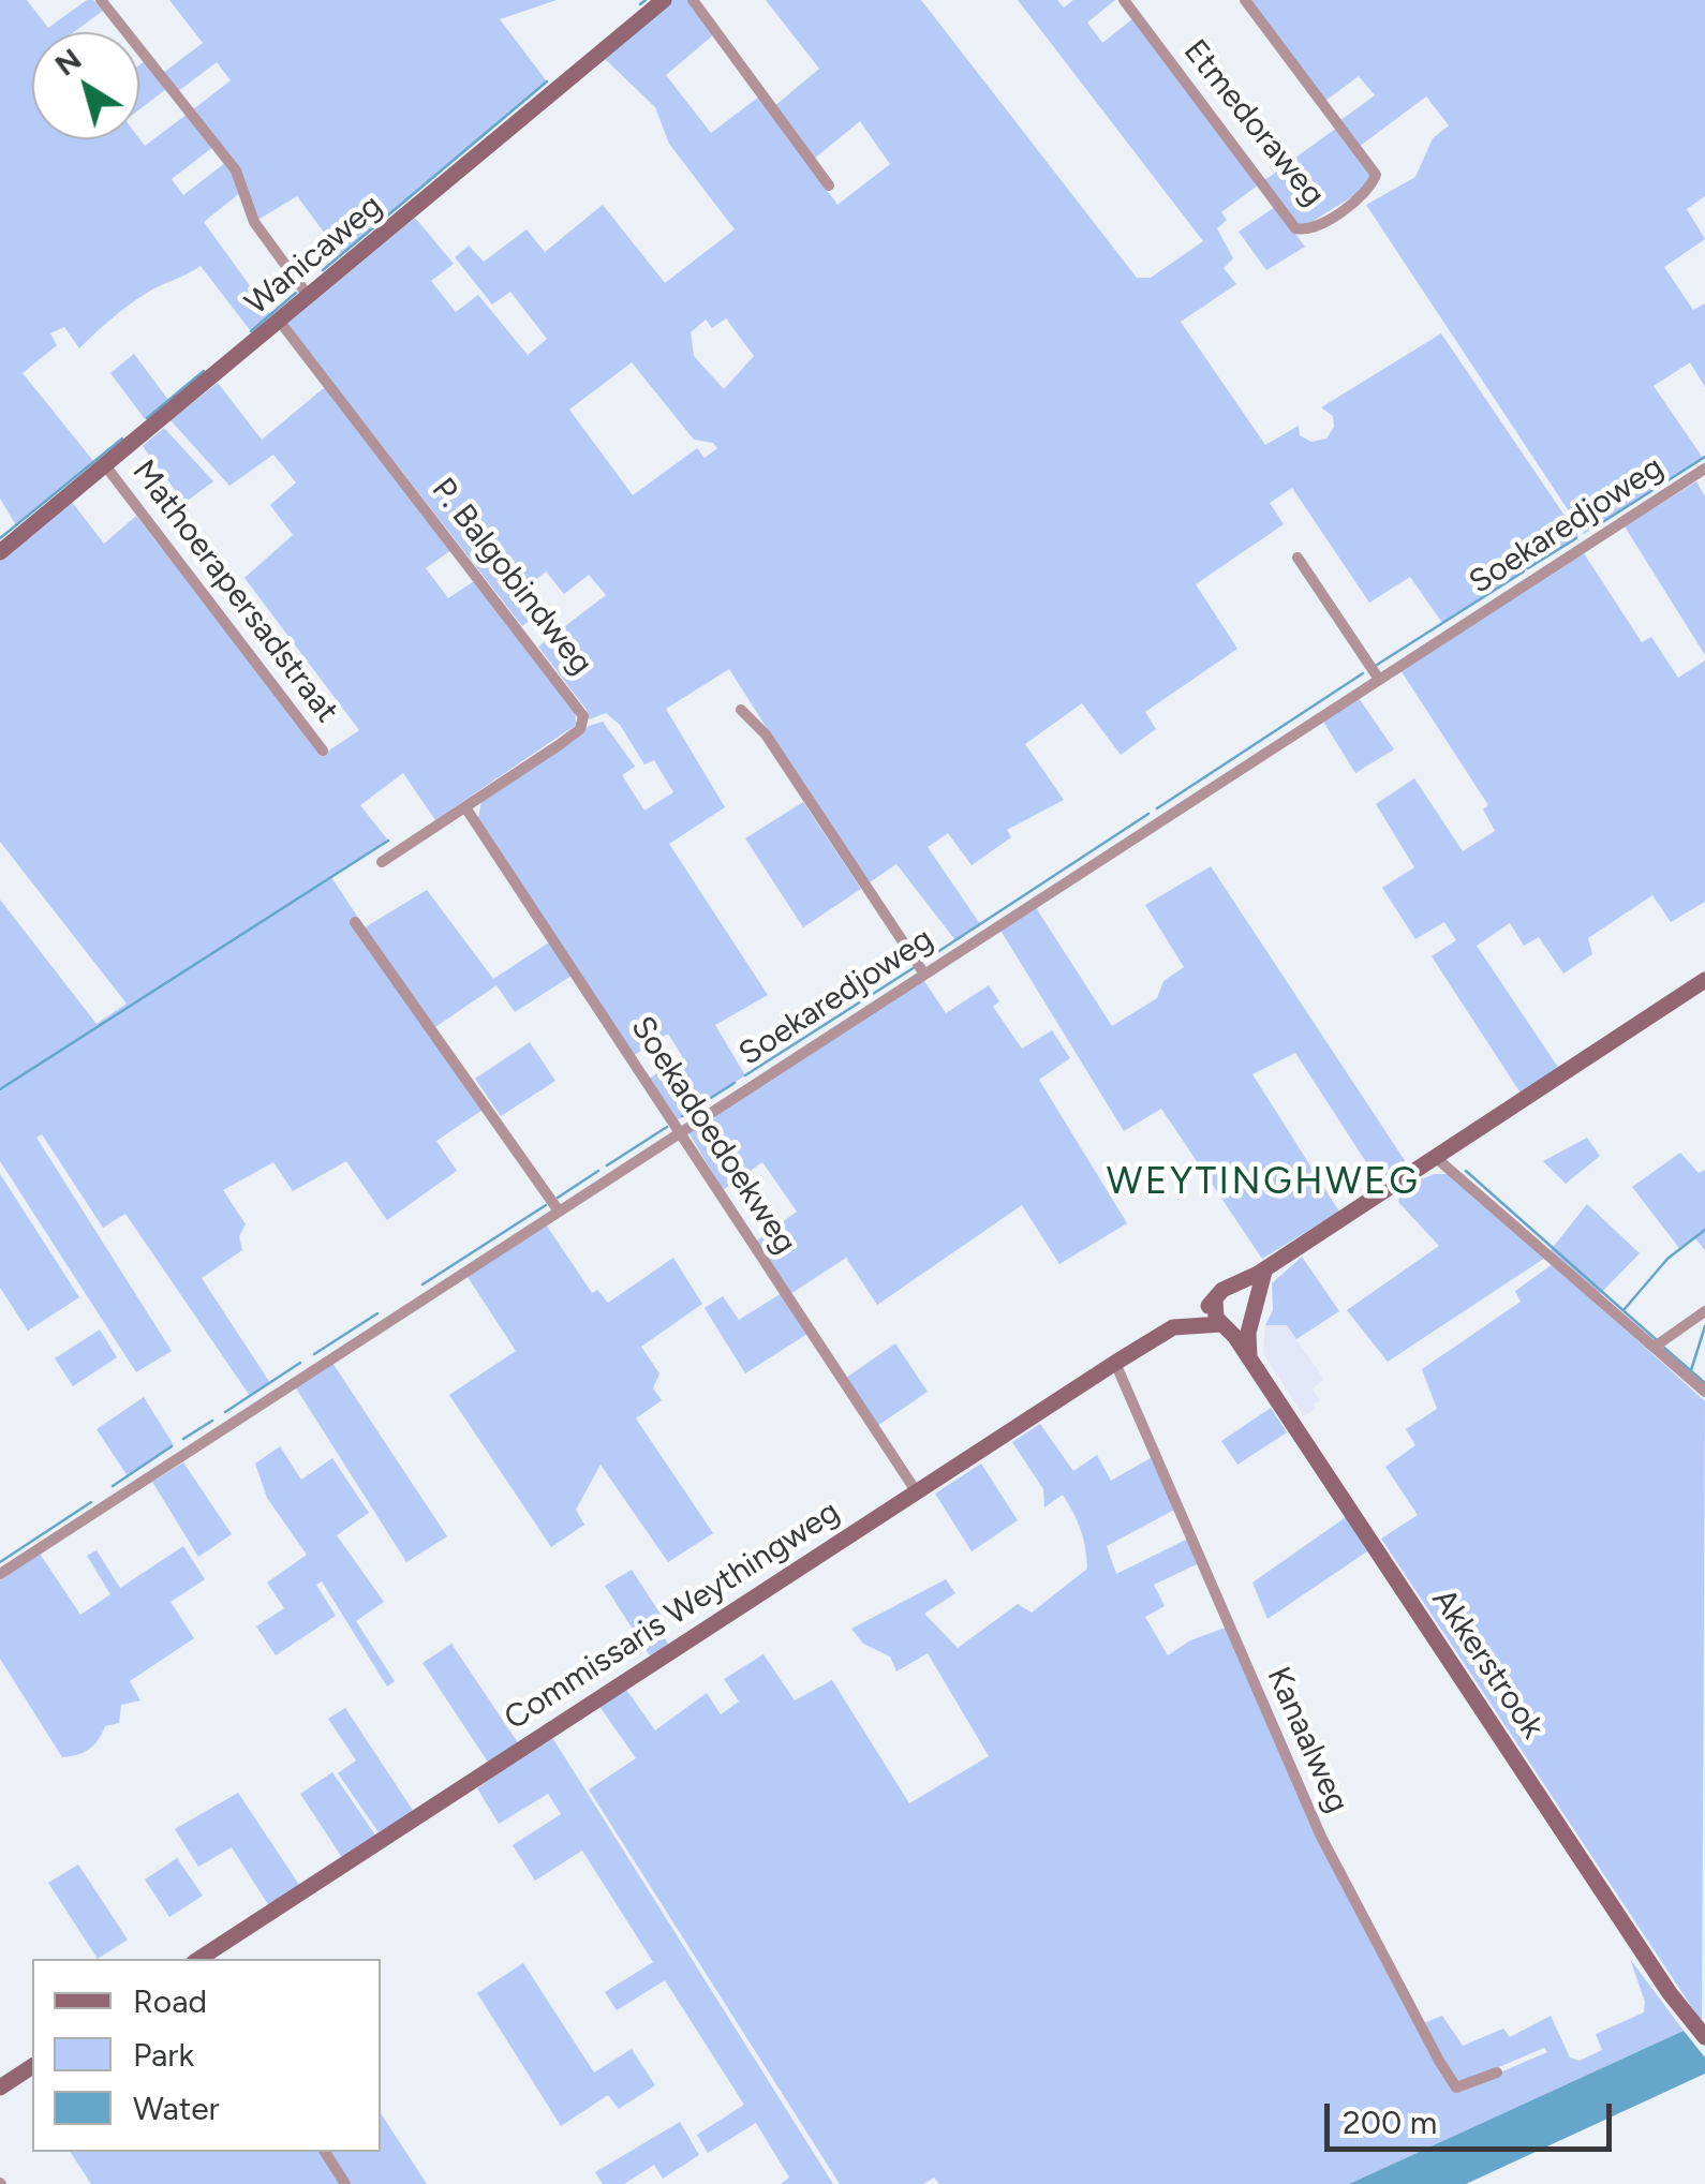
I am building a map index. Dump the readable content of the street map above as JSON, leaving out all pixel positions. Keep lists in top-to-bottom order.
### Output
{
  "streets": {
    "main road": ["Wanicaweg", "Commissaris Weythingweg", "Akkerstrook"],
    "street": [
      "Etmedoraweg",
      "Soekaredjoweg",
      "P. Balgobindweg",
      "Mathoerapersadstraat",
      "Soekadoedoekweg",
      "Kanaalweg"
    ]
  },
  "crossings": [
    ["Wanicaweg", "P. Balgobindweg"],
    ["Wanicaweg", "Mathoerapersadstraat"],
    ["Soekaredjoweg", "Soekadoedoekweg"],
    ["P. Balgobindweg", "Soekadoedoekweg"],
    ["Soekadoedoekweg", "Commissaris Weythingweg"],
    ["Commissaris Weythingweg", "Akkerstrook"],
    ["Commissaris Weythingweg", "Kanaalweg"]
  ],
  "districts": ["WEYTINGHWEG"],
  "legend": ["Road", "Park", "Water"],
  "scale_bar": "200 m",
  "north": "top left"
}
